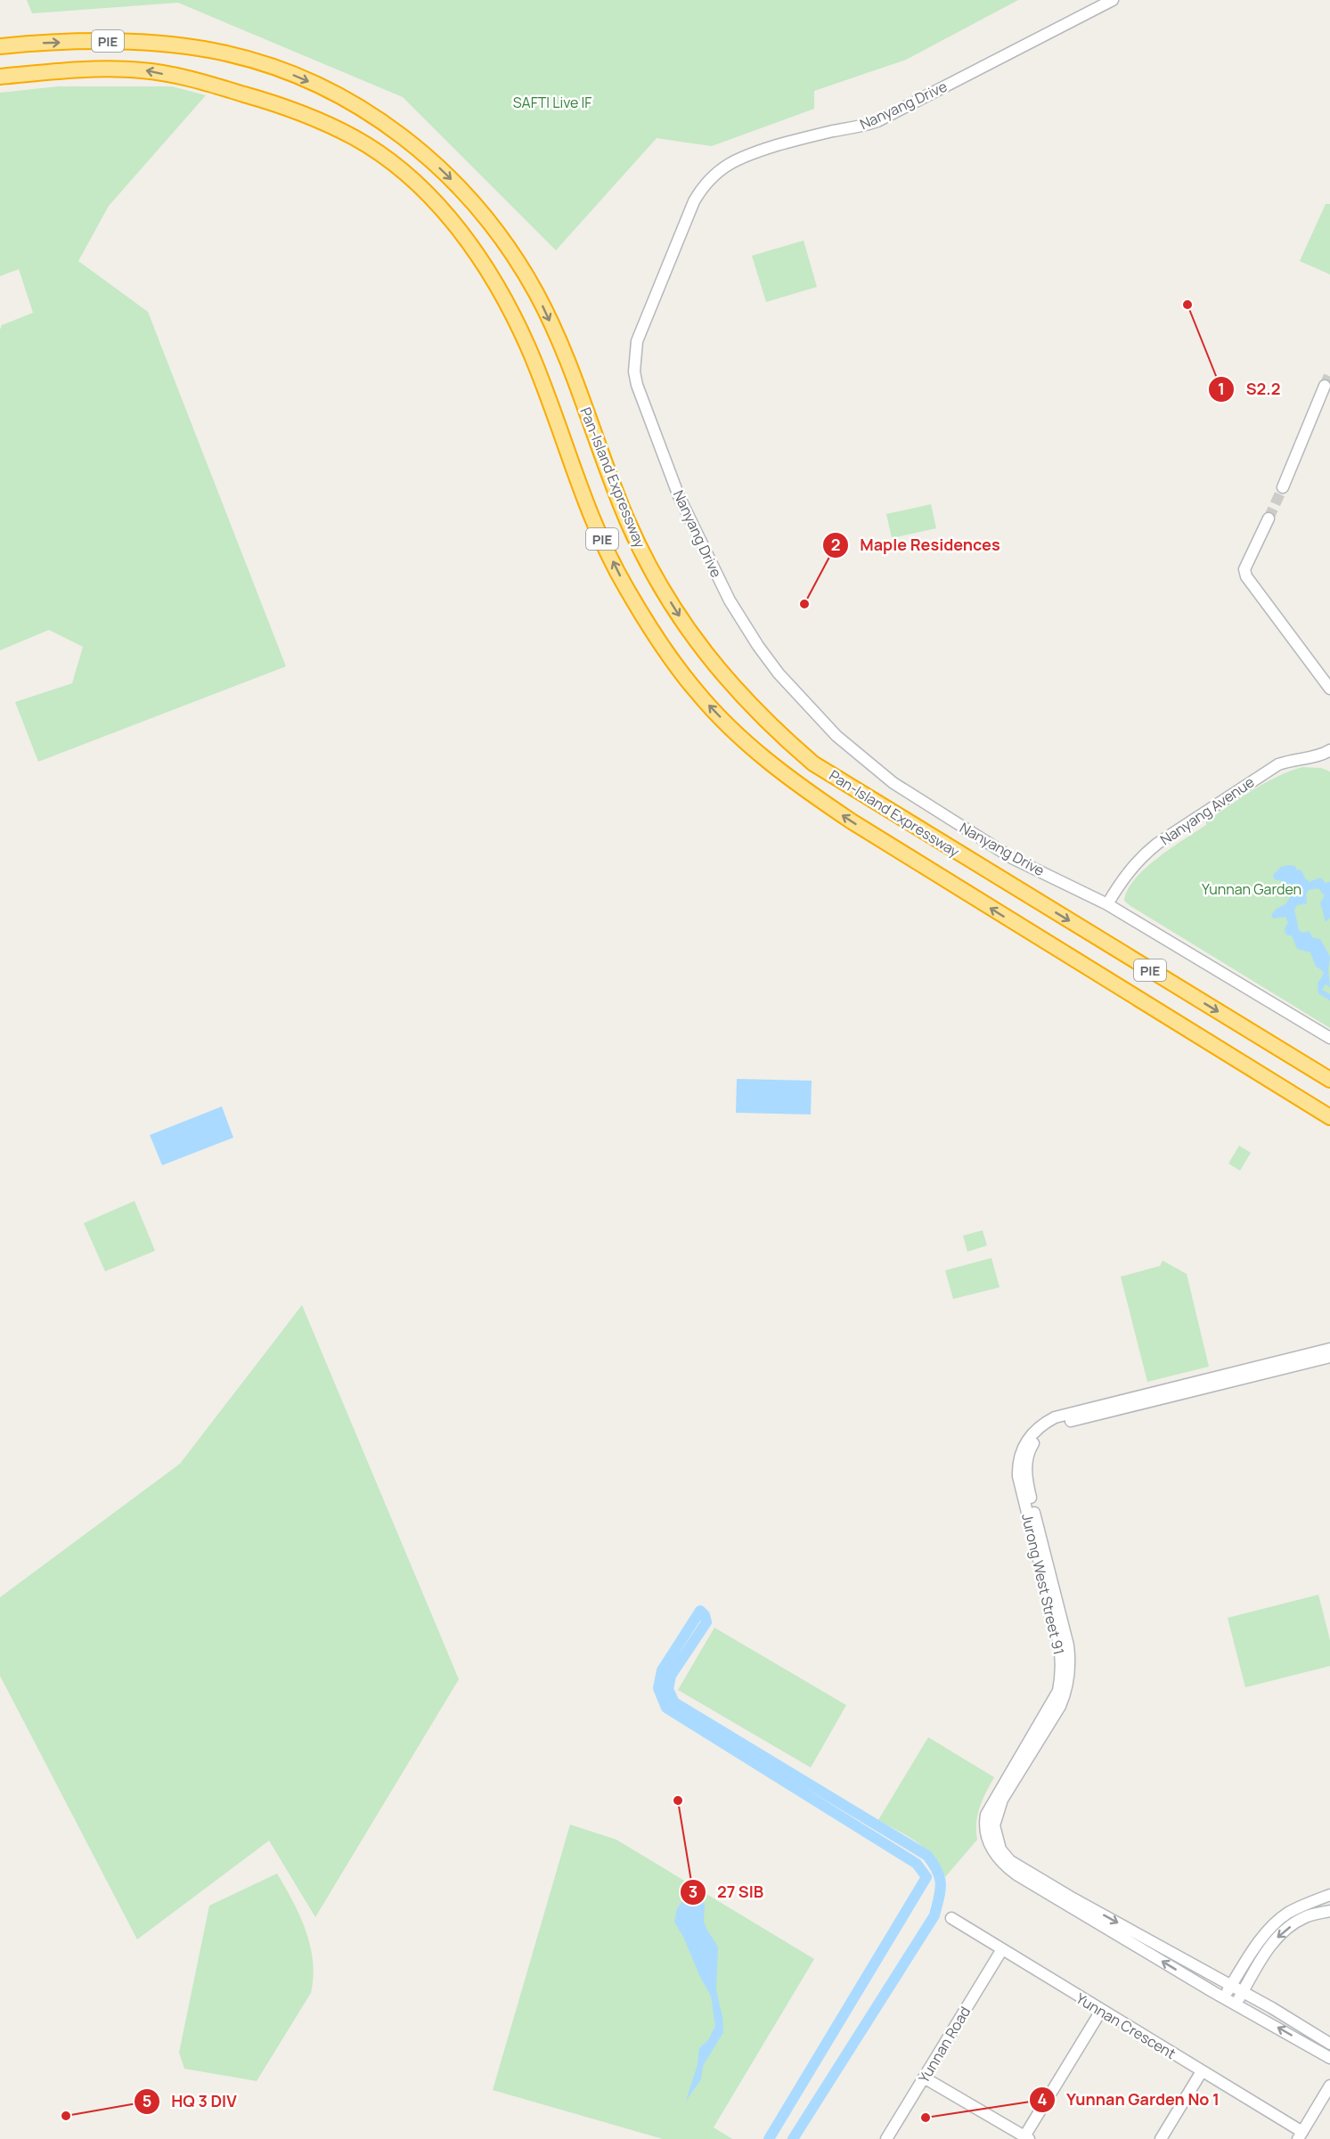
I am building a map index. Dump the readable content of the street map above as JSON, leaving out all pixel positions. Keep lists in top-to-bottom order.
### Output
{
  "streets": {
    "highway": ["PIE", "Pan-Island Expressway"],
    "street": [
      "Nanyang Drive",
      "Nanyang Avenue",
      "Jurong West Street 91",
      "Yunnan Crescent",
      "Yunnan Road"
    ]
  },
  "crossings": [
    ["Nanyang Drive", "Nanyang Avenue"],
    ["Yunnan Crescent", "Yunnan Road"]
  ],
  "parks": ["SAFTI Live IF", "Yunnan Garden"],
  "places": [
    "S2.2",
    "Maple Residences",
    "27 SIB",
    "HQ 3 DIV",
    "Yunnan Garden No 1"
  ]
}
